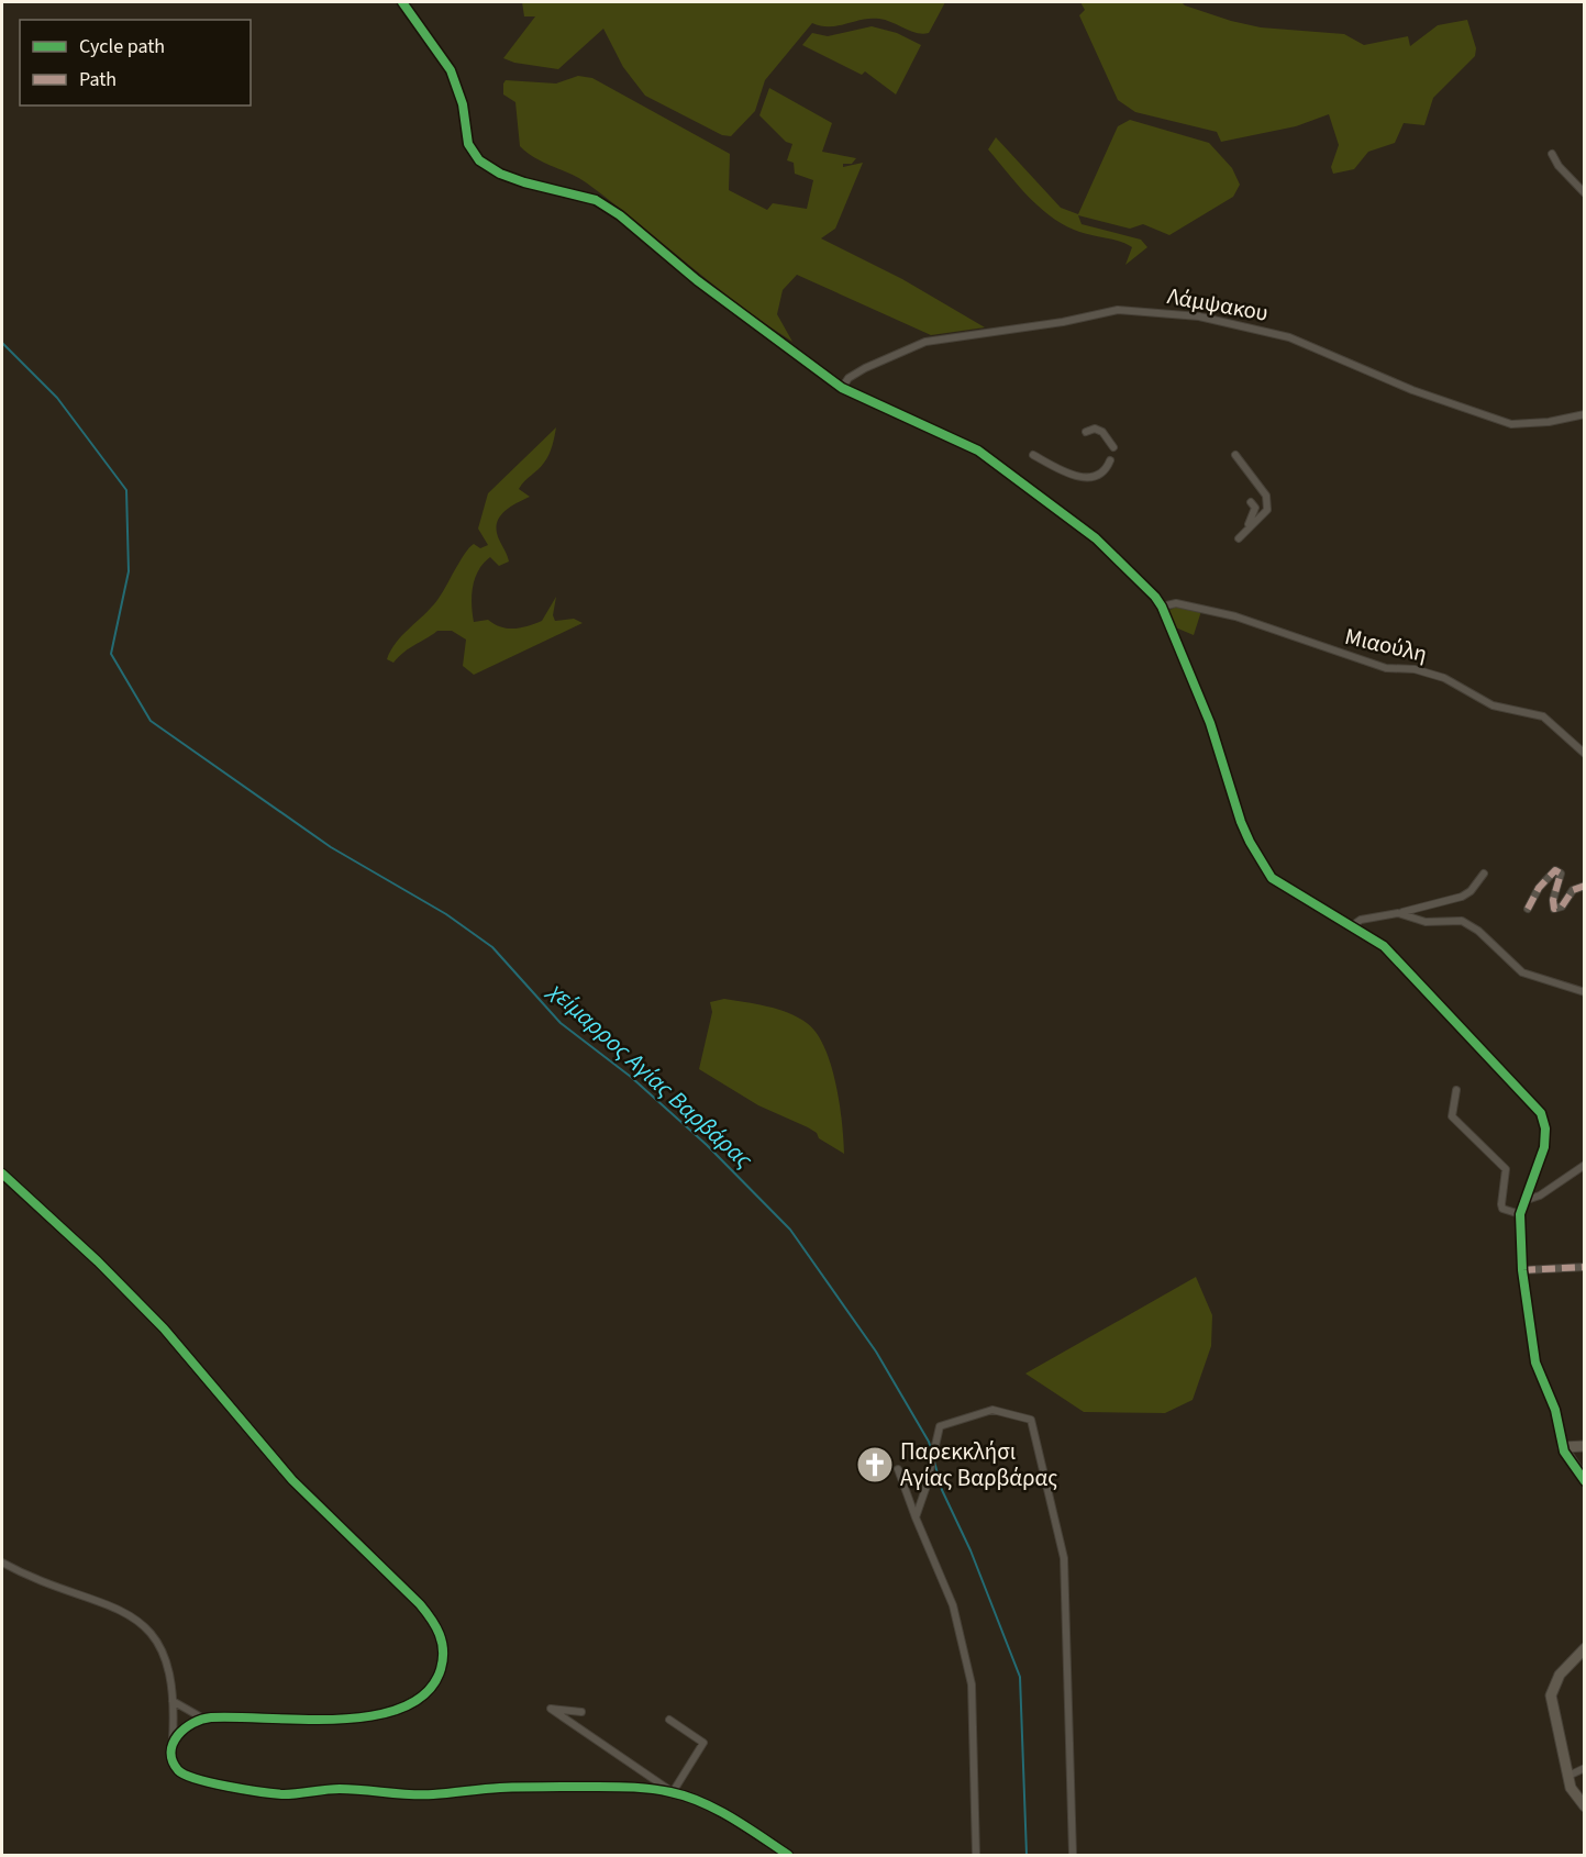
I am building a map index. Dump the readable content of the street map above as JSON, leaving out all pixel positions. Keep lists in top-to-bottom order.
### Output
{
  "streets": {
    "street": ["Λάμψακου", "Μιαούλη"]
  },
  "water": ["χείμαρρος Αγίας Βαρβάρας"],
  "places": {
    "church": ["Παρεκκλήσι Αγίας Βαρβάρας"]
  },
  "legend": ["Cycle path", "Path"]
}
